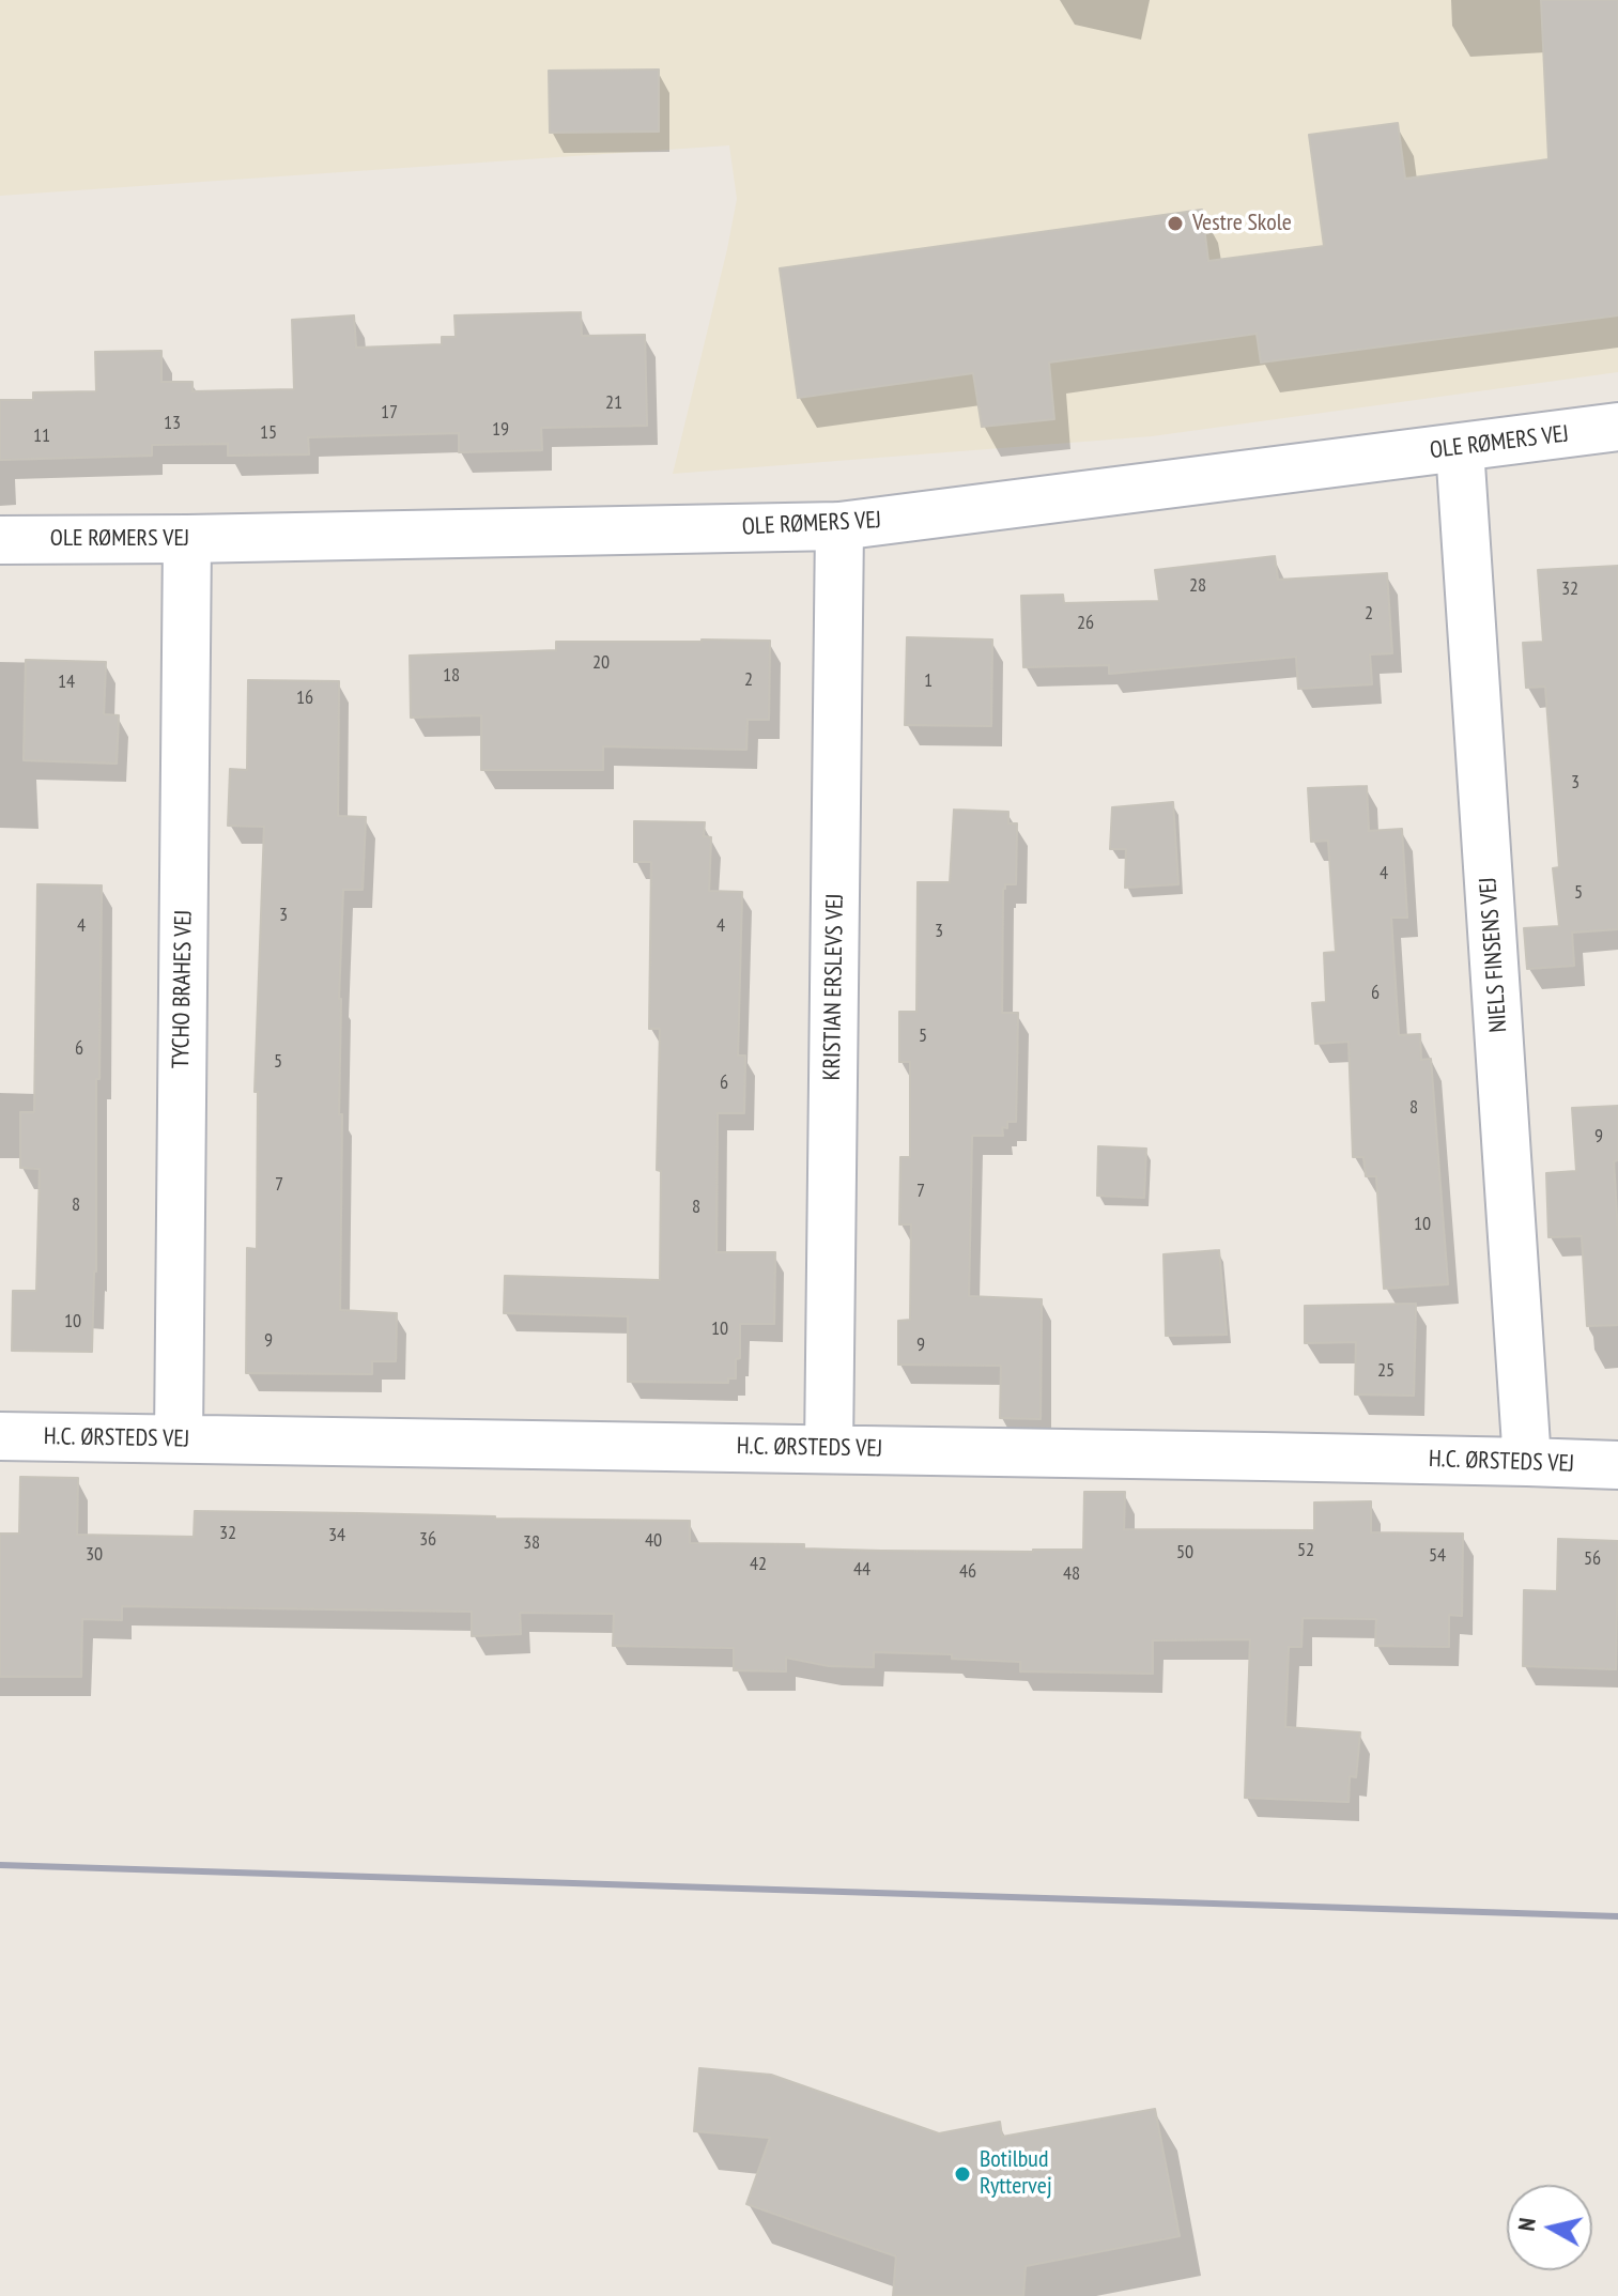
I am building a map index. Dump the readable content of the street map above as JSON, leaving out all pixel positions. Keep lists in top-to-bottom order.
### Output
{
  "streets": {
    "street": [
      "OLE RØMERS VEJ",
      "NIELS FINSENS VEJ",
      "KRISTIAN ERSLEVS VEJ",
      "TYCHO BRAHES VEJ",
      "H.C. ØRSTEDS VEJ"
    ]
  },
  "crossings": [
    ["OLE RØMERS VEJ", "NIELS FINSENS VEJ"],
    ["OLE RØMERS VEJ", "KRISTIAN ERSLEVS VEJ"],
    ["OLE RØMERS VEJ", "TYCHO BRAHES VEJ"],
    ["NIELS FINSENS VEJ", "H.C. ØRSTEDS VEJ"],
    ["KRISTIAN ERSLEVS VEJ", "H.C. ØRSTEDS VEJ"],
    ["TYCHO BRAHES VEJ", "H.C. ØRSTEDS VEJ"]
  ],
  "places": ["Vestre Skole", "Botilbud Ryttervej"],
  "house_numbers": [
    "21",
    "17",
    "13",
    "19",
    "15",
    "11",
    "28",
    "32",
    "2",
    "26",
    "20",
    "18",
    "2",
    "1",
    "14",
    "16",
    "3",
    "4",
    "5",
    "3",
    "4",
    "4",
    "3",
    "6",
    "5",
    "6",
    "5",
    "6",
    "8",
    "9",
    "7",
    "7",
    "8",
    "8",
    "10",
    "10",
    "10",
    "9",
    "9",
    "25",
    "32",
    "34",
    "36",
    "40",
    "38",
    "52",
    "50",
    "30",
    "54",
    "56",
    "42",
    "44",
    "46",
    "48"
  ],
  "north": "left"
}
